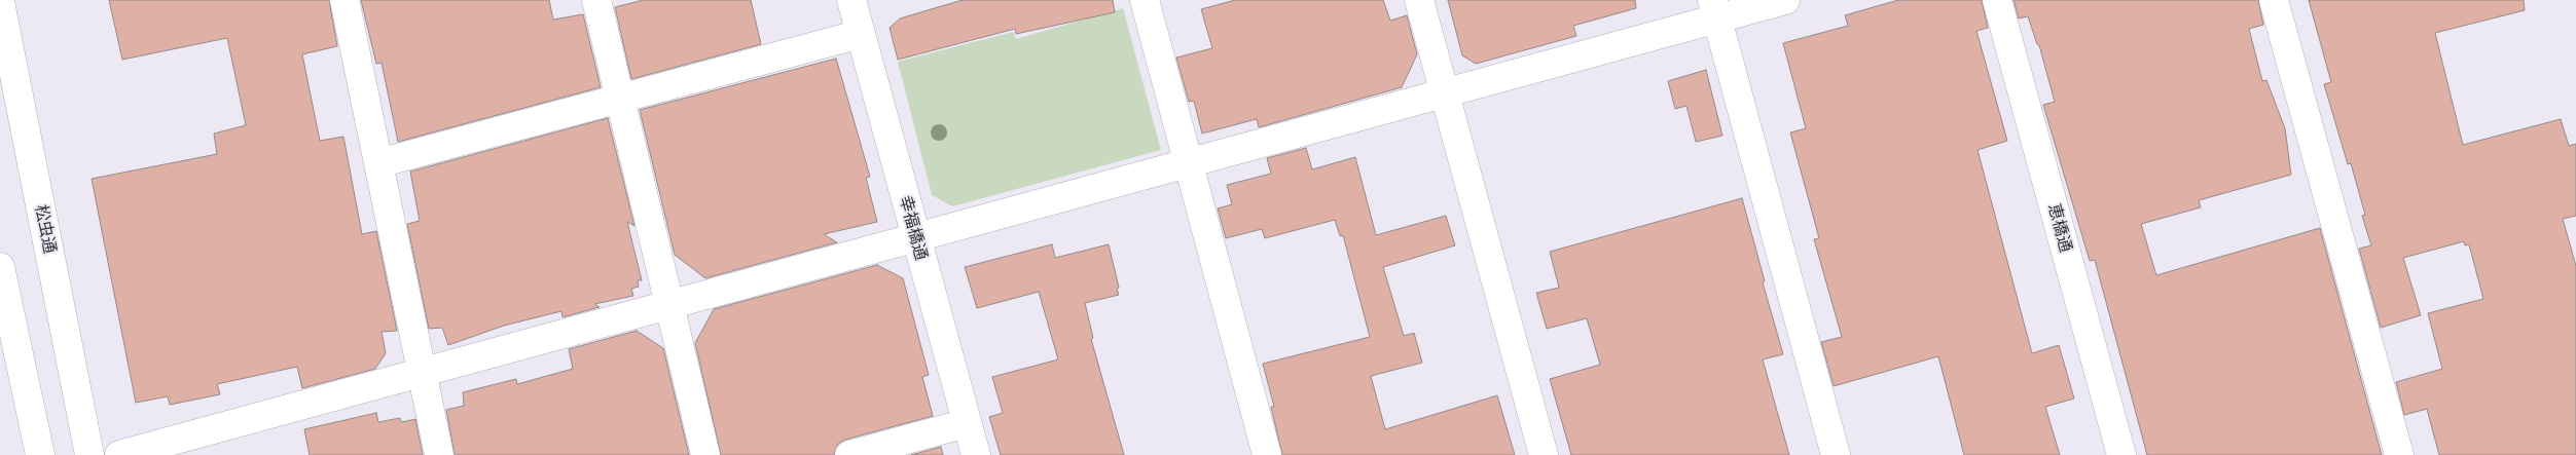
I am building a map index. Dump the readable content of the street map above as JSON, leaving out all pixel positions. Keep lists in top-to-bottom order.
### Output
{
  "streets": {
    "street": ["幸福橋通", "恵橋通", "松虫通"]
  }
}
